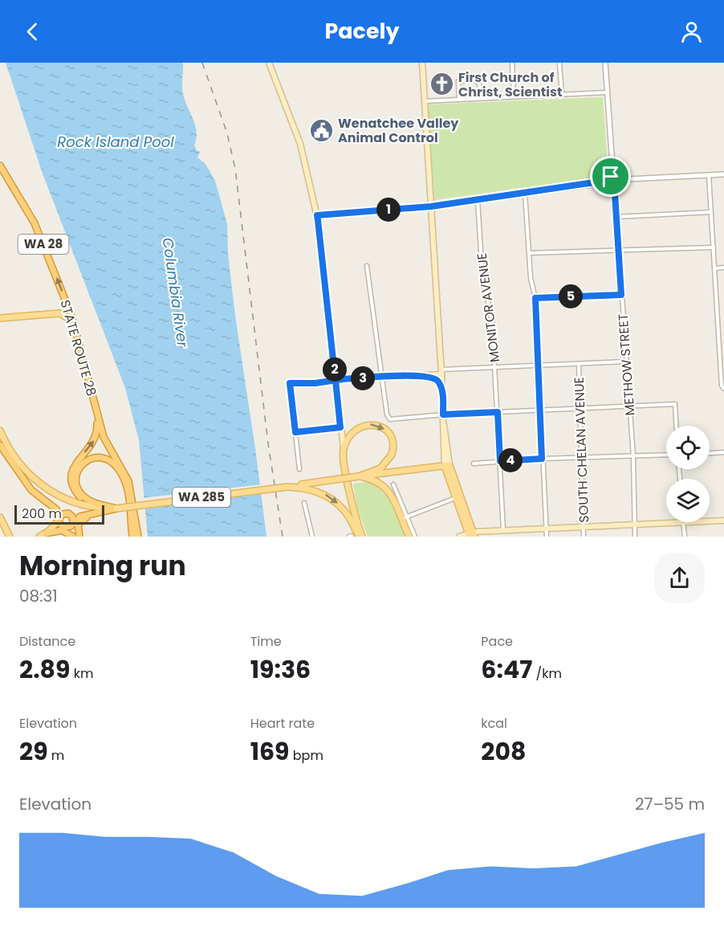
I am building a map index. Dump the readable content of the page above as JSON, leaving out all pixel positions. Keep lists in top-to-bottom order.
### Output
{
  "streets": {
    "highway": ["WA 28", "STATE ROUTE 28"],
    "main road": ["WA 285"],
    "street": ["MONITOR AVENUE", "METHOW STREET", "SOUTH CHELAN AVENUE"]
  },
  "one_way": ["STATE ROUTE 28"],
  "water": ["Rock Island Pool", "Columbia River"],
  "places": {
    "church": ["First Church of Christ, Scientist"],
    "public building": ["Wenatchee Valley Animal Control"]
  },
  "scale_bar": "200 m",
  "page": {
    "header": "Pacely",
    "pins": [
      "1",
      "5",
      "2",
      "3",
      "4"
    ],
    "scale": "200 m",
    "heading": ["Morning run", "08:31"],
    "stats": [
      ["Distance", "2.89 km"],
      ["Time", "19:36"],
      ["Pace", "6:47 /km"],
      ["Elevation", "29 m"],
      ["Heart rate", "169 bpm"],
      ["kcal", "208"]
    ],
    "chart": ["Elevation", "27–55 m"]
  }
}
